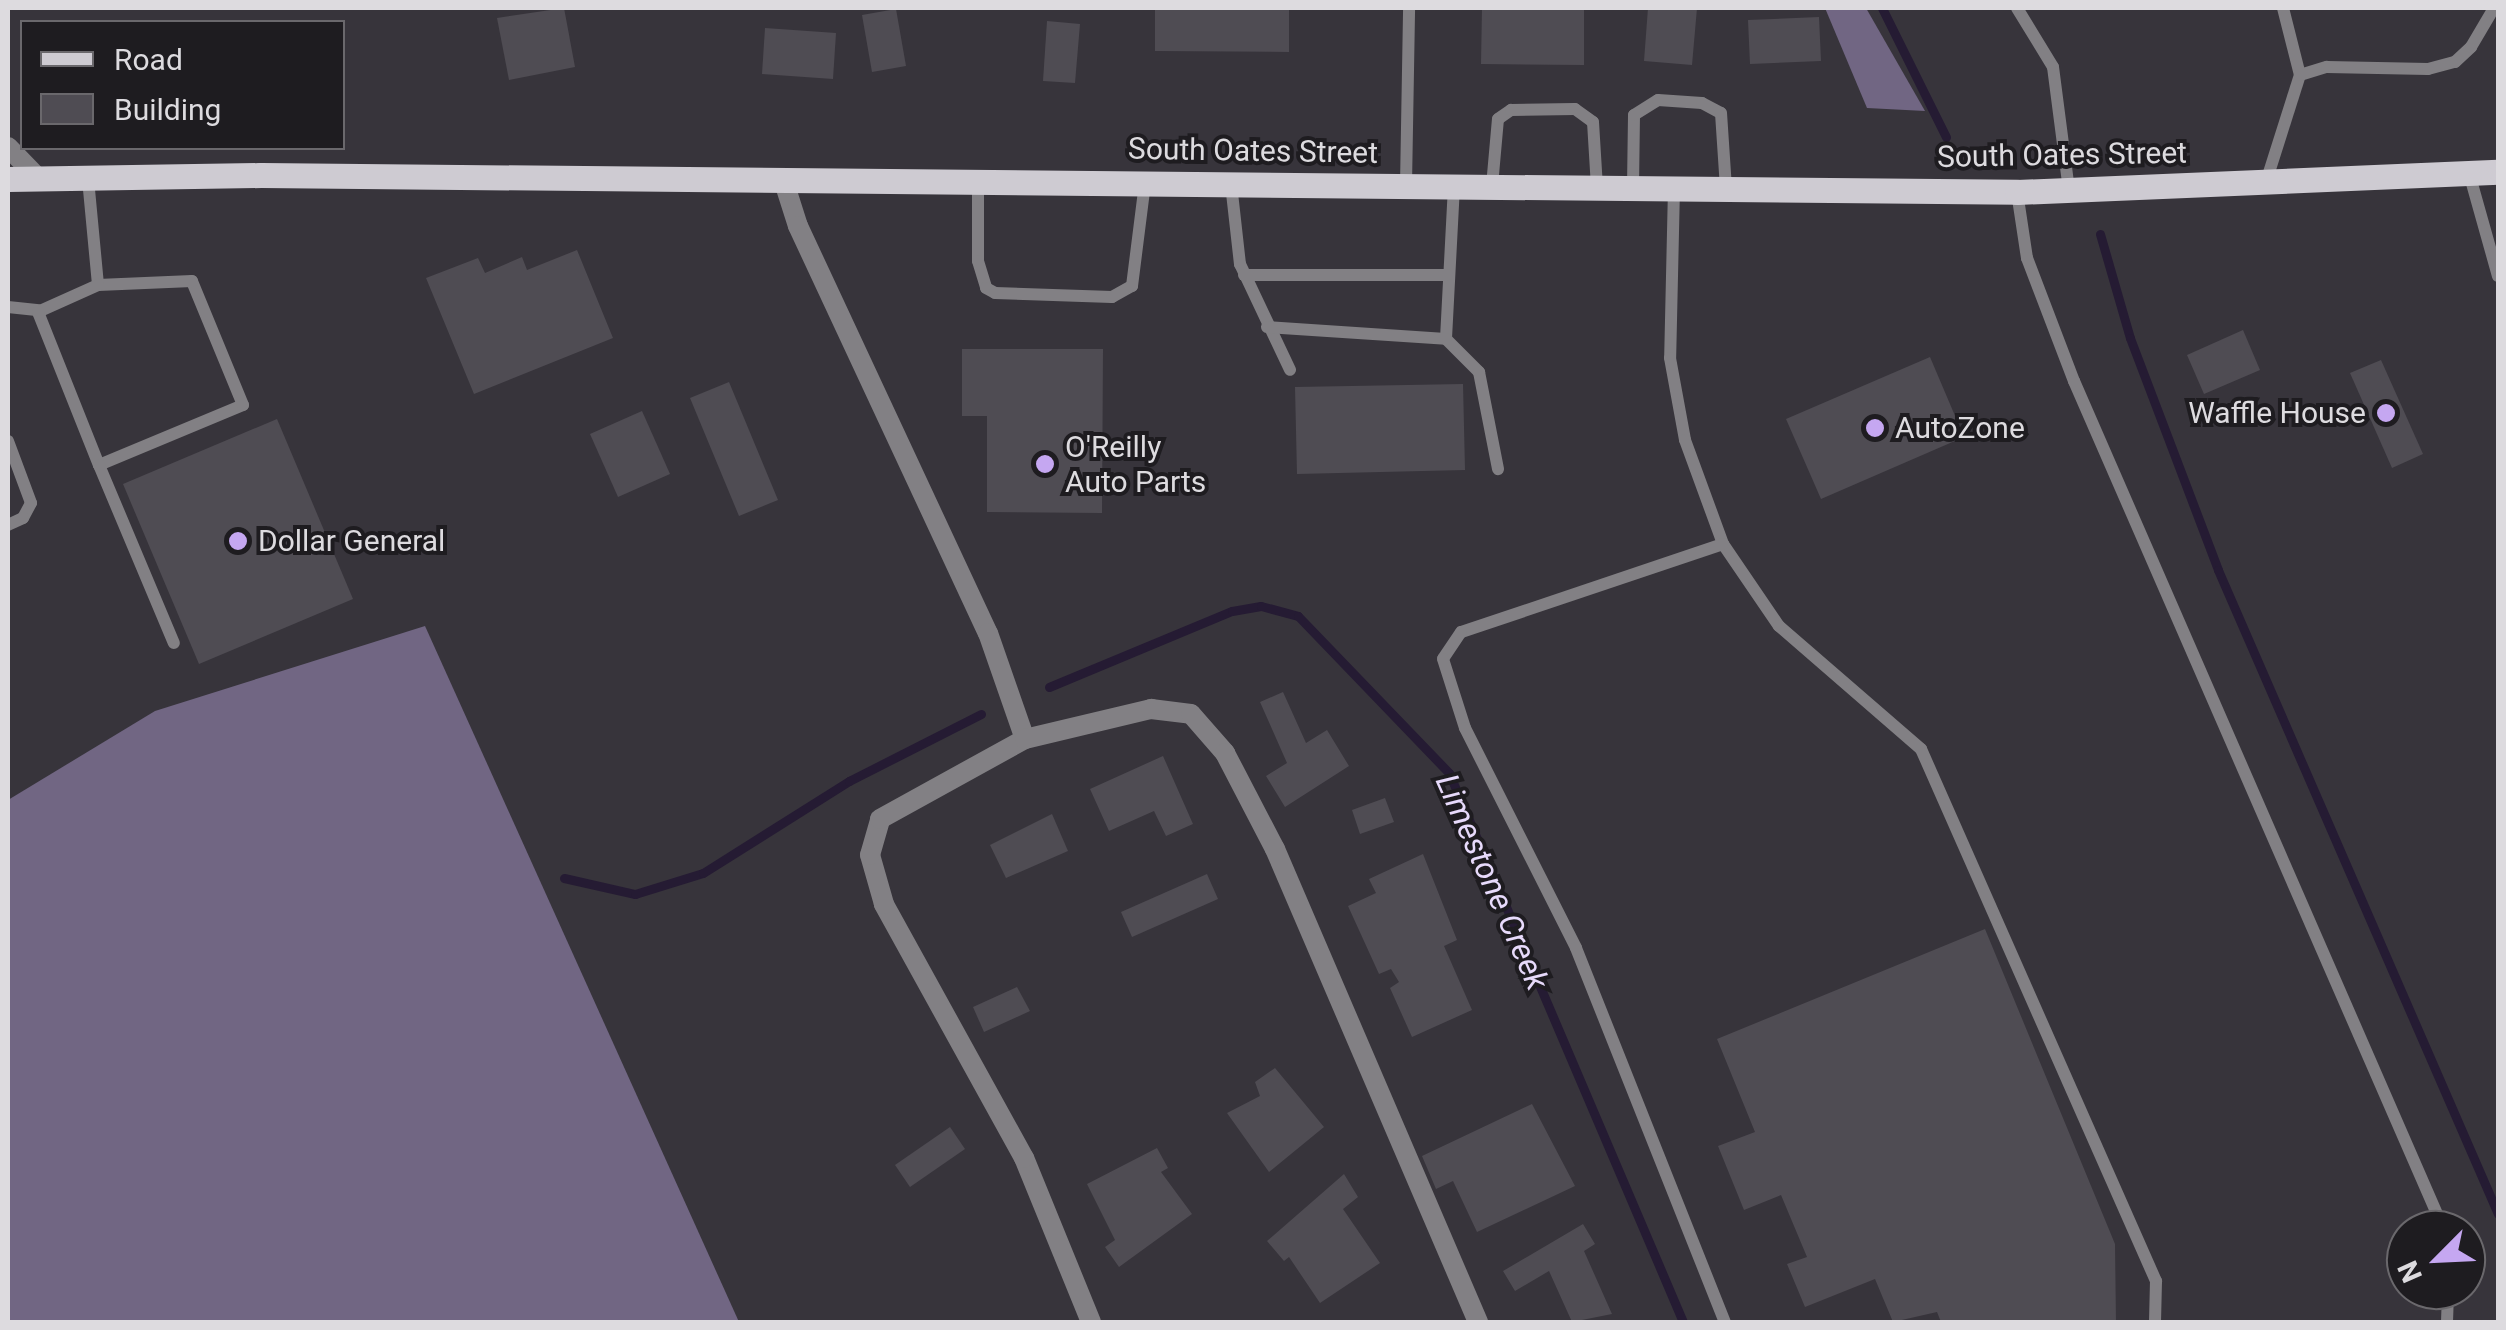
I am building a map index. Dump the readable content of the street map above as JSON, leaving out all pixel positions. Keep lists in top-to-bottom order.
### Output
{
  "streets": {
    "main road": ["South Oates Street"]
  },
  "water": ["Limestone Creek"],
  "places": [
    "Waffle House",
    "AutoZone",
    "O'Reilly Auto Parts",
    "Dollar General"
  ],
  "legend": ["Road", "Building"],
  "north": "bottom left"
}
